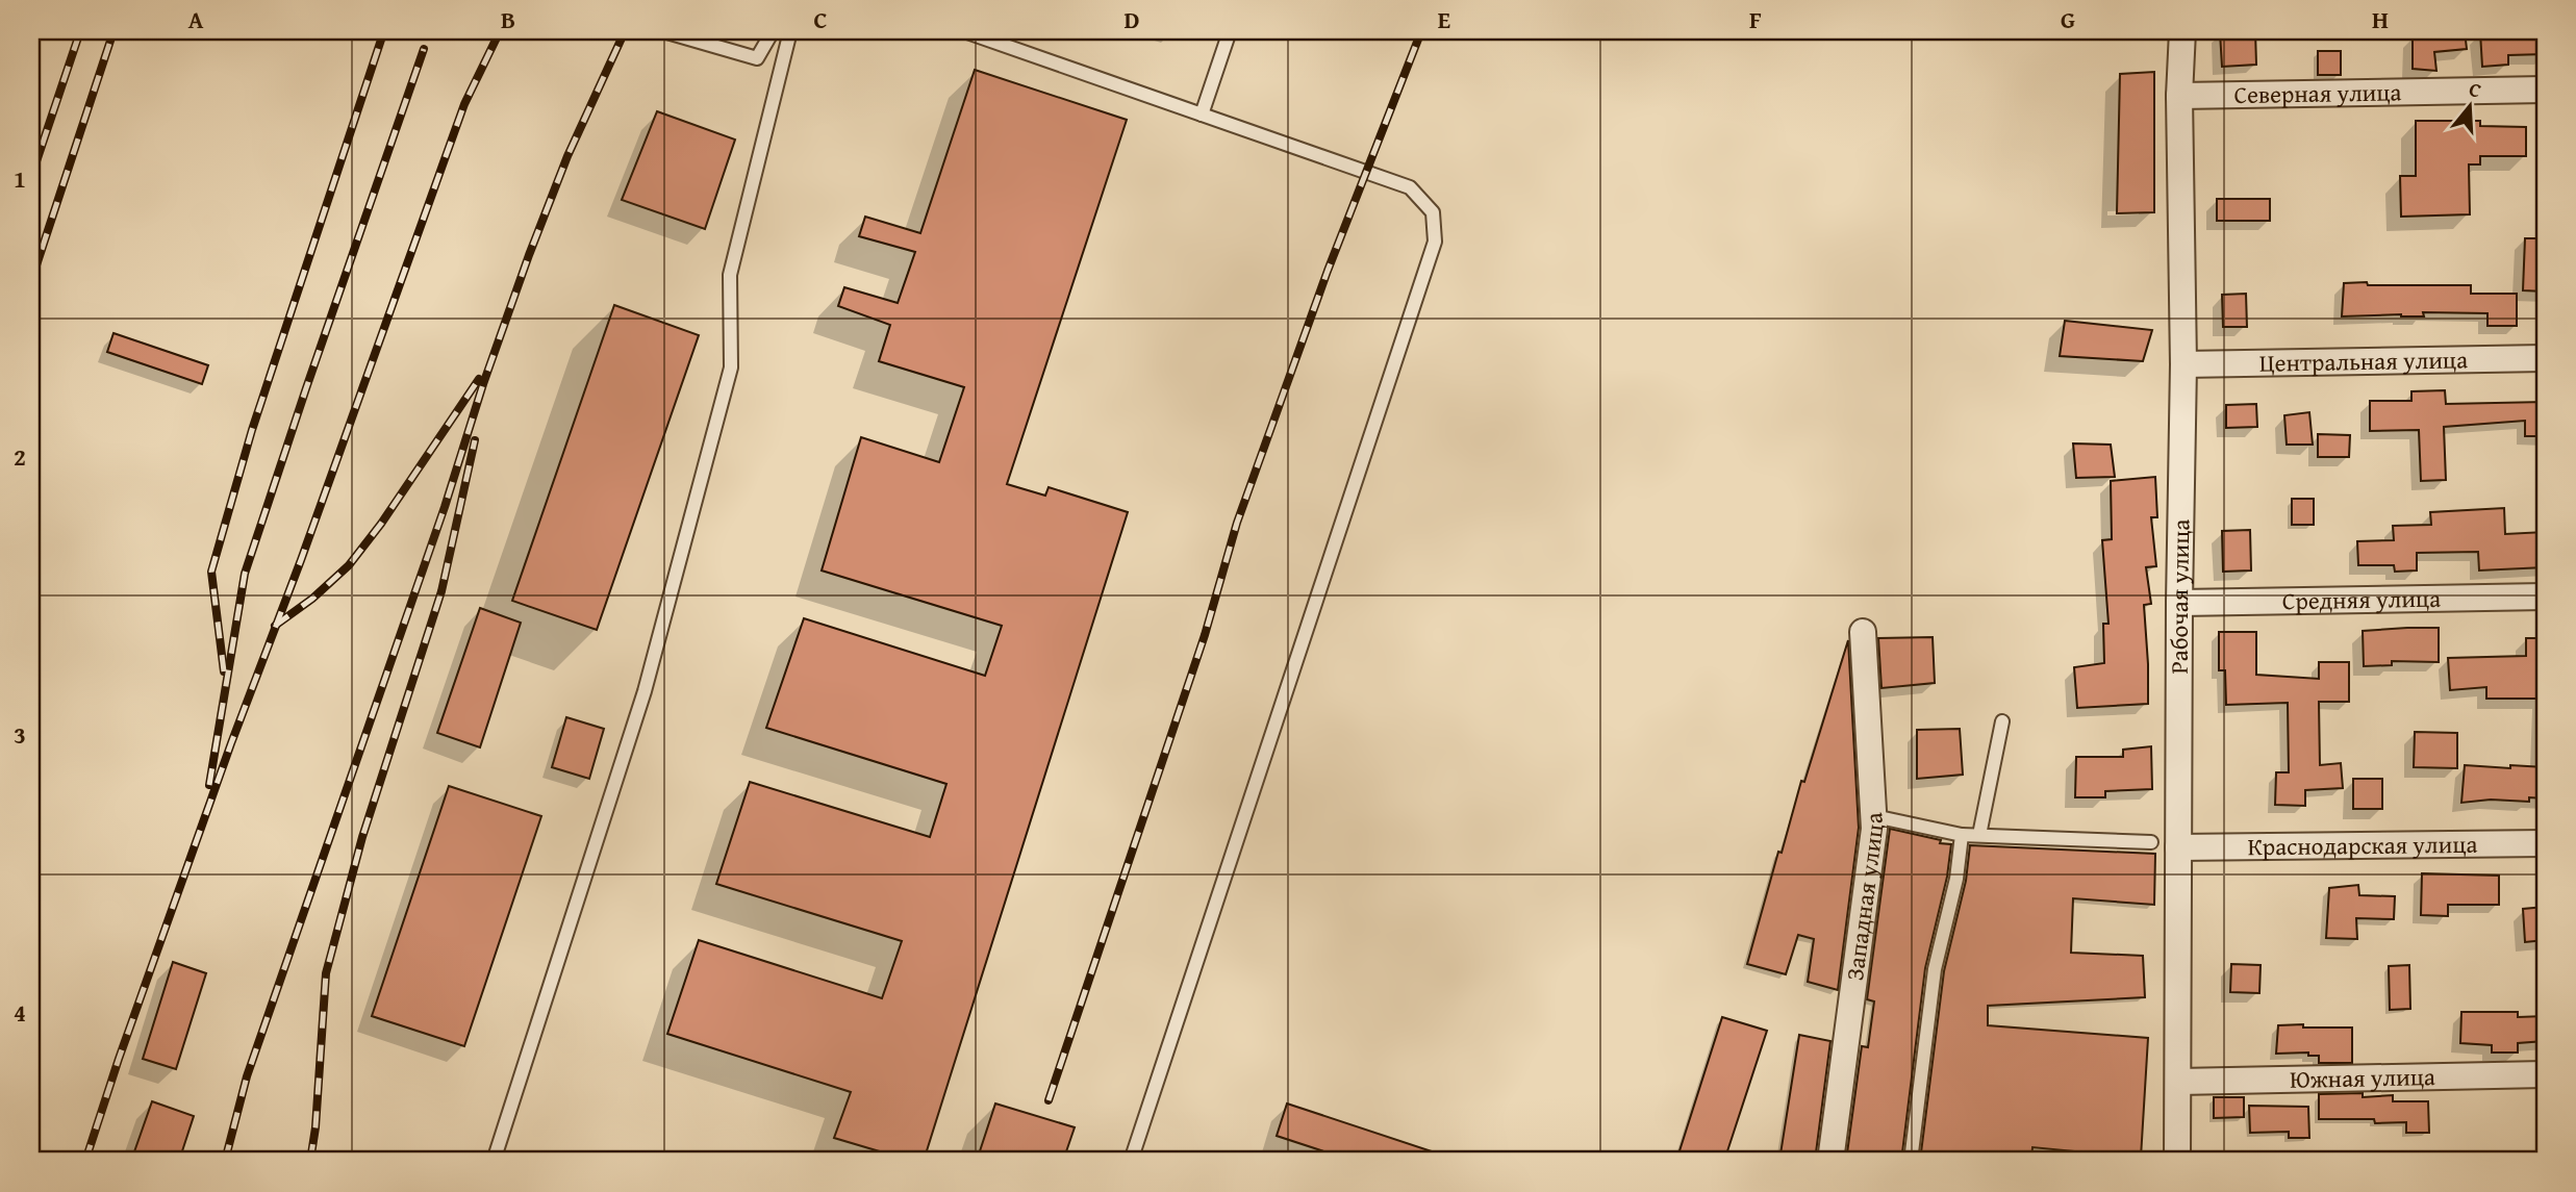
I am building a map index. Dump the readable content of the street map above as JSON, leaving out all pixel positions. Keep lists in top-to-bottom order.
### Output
{
  "streets": {
    "street": [
      "Северная улица",
      "Центральная улица",
      "Рабочая улица",
      "Средняя улица",
      "Краснодарская улица",
      "Западная улица",
      "Южная улица"
    ]
  },
  "crossings": [
    ["Северная улица", "Рабочая улица"],
    ["Центральная улица", "Рабочая улица"],
    ["Рабочая улица", "Средняя улица"],
    ["Рабочая улица", "Краснодарская улица"],
    ["Рабочая улица", "Южная улица"]
  ],
  "north": "top",
  "grid": {
    "columns": [
      "A",
      "B",
      "C",
      "D",
      "E",
      "F",
      "G",
      "H"
    ],
    "rows": [
      "1",
      "2",
      "3",
      "4"
    ]
  }
}
